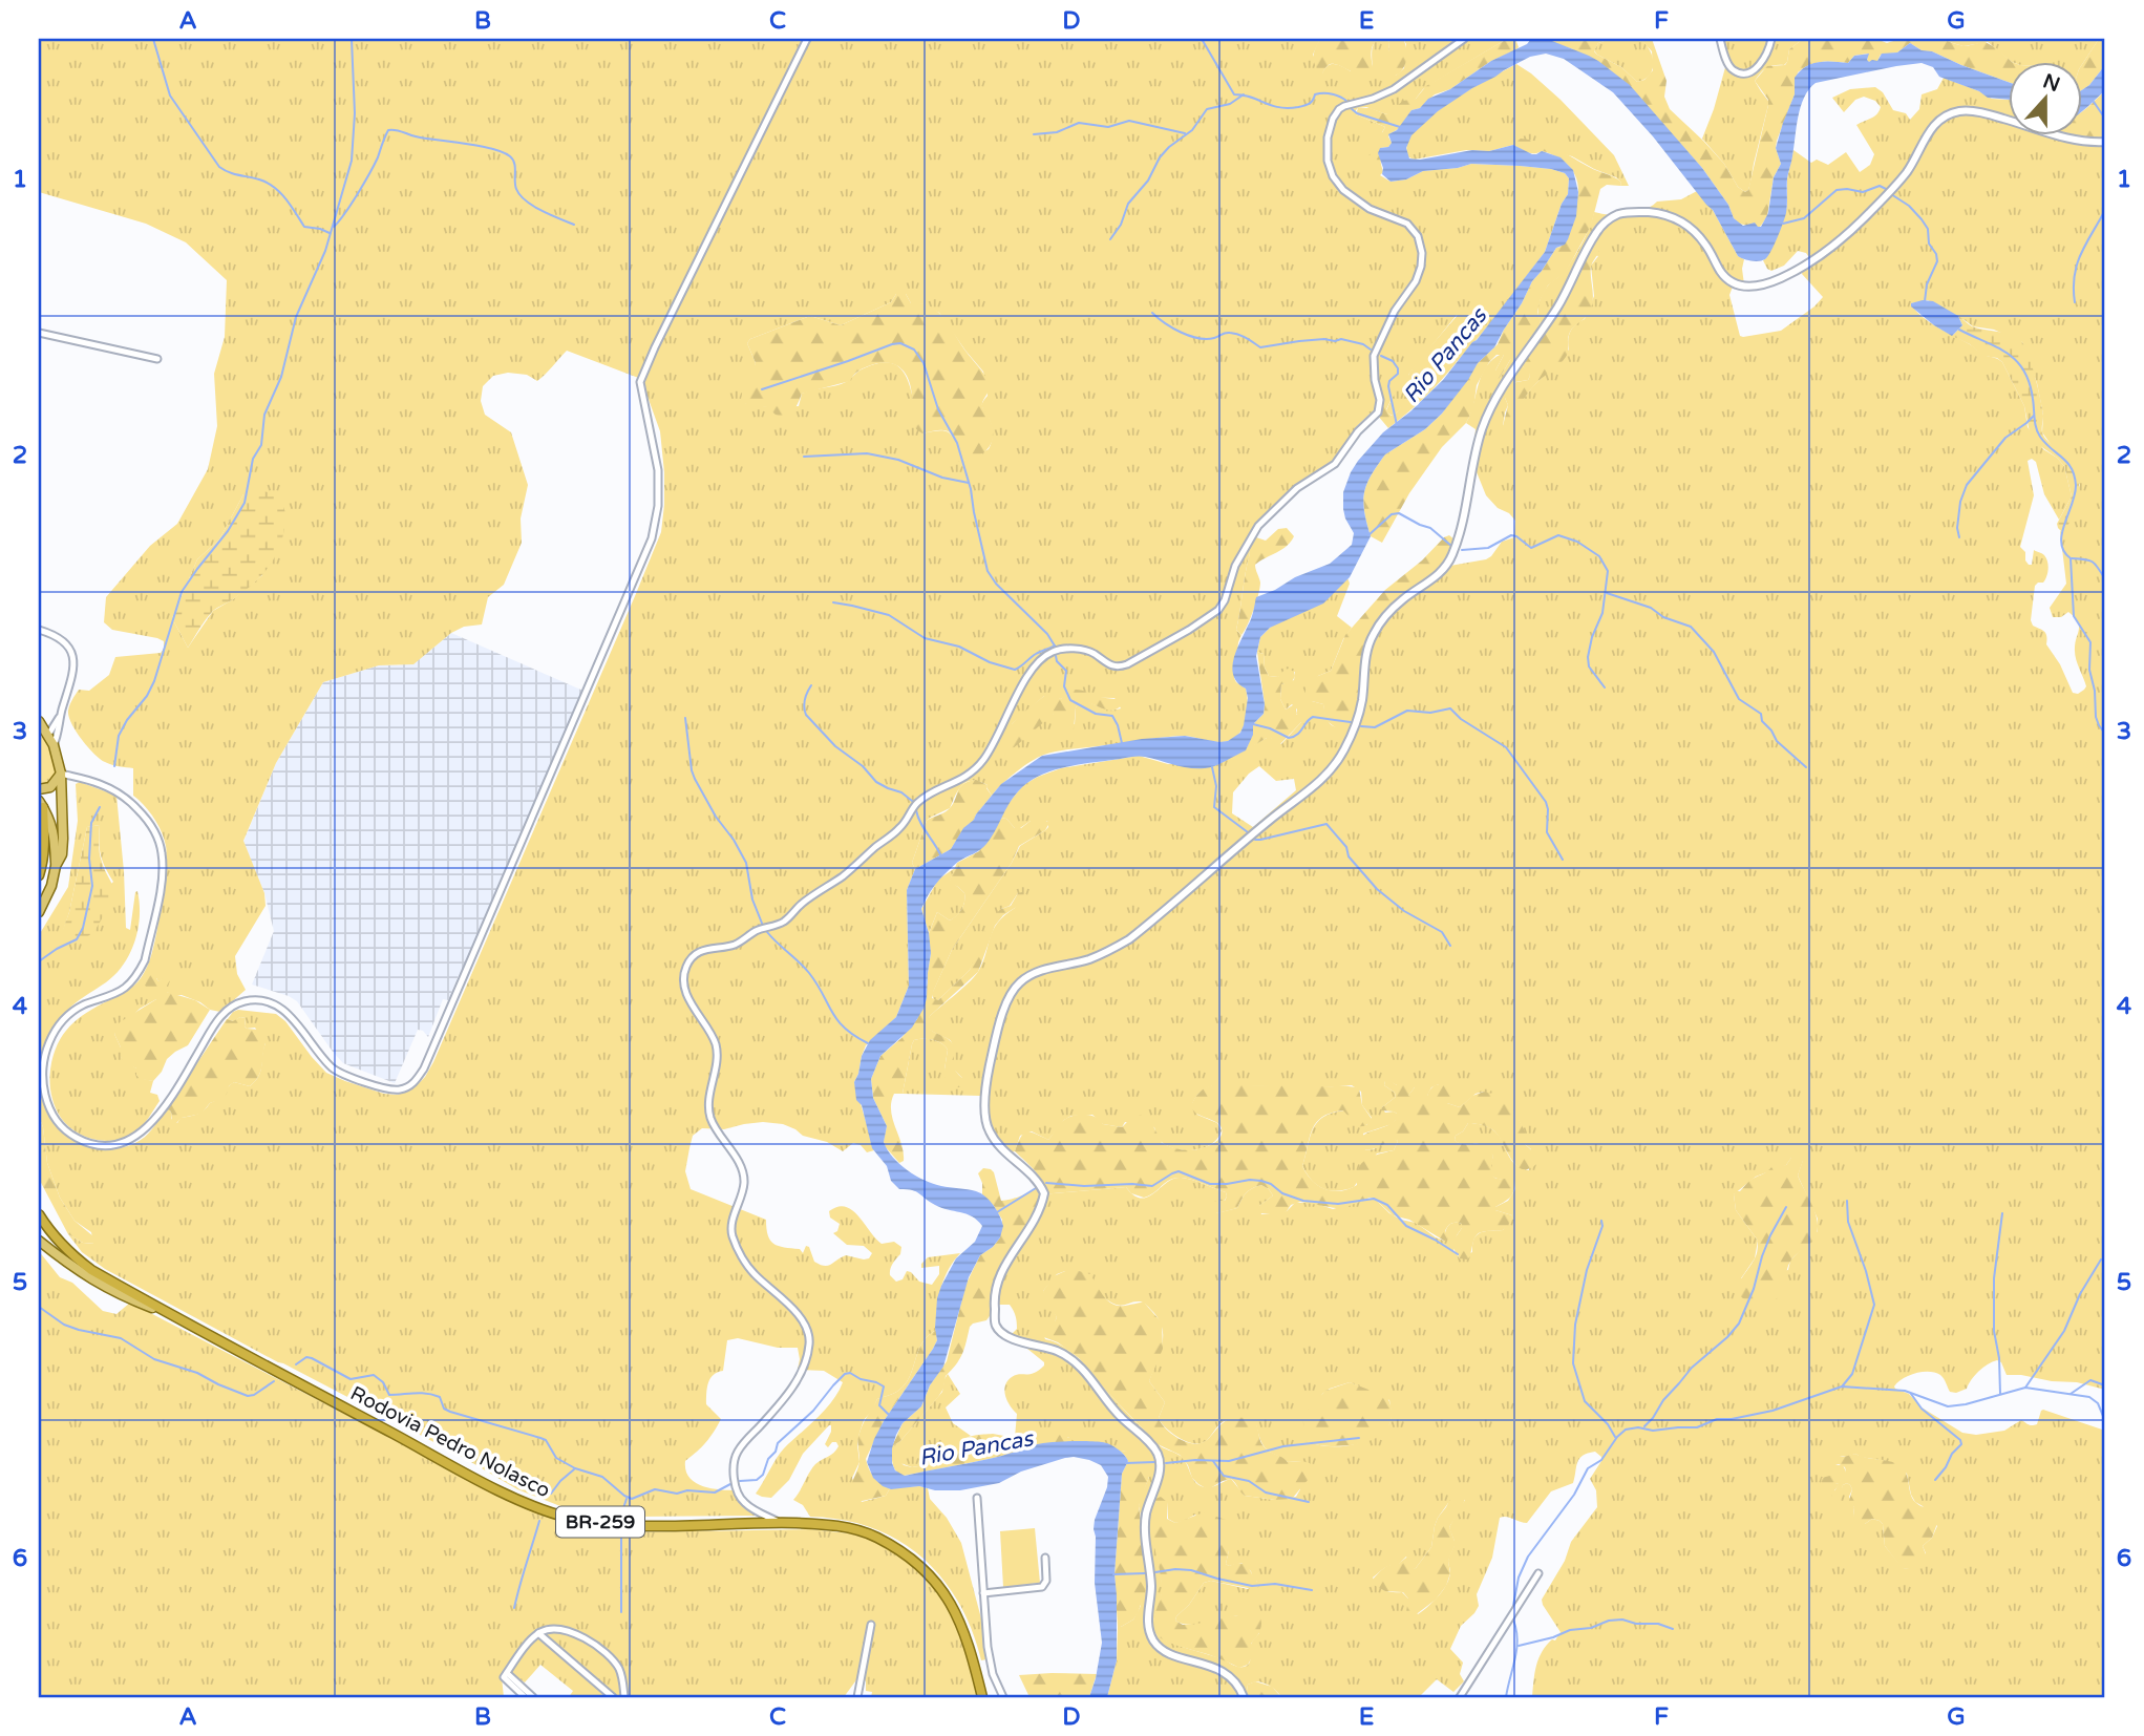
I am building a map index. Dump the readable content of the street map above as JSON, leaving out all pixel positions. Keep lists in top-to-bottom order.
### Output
{
  "streets": {
    "highway": ["Rodovia Pedro Nolasco", "BR-259"]
  },
  "water": ["Rio Pancas"],
  "north": "top",
  "grid": {
    "columns": [
      "A",
      "B",
      "C",
      "D",
      "E",
      "F",
      "G"
    ],
    "rows": [
      "1",
      "2",
      "3",
      "4",
      "5",
      "6"
    ]
  }
}
